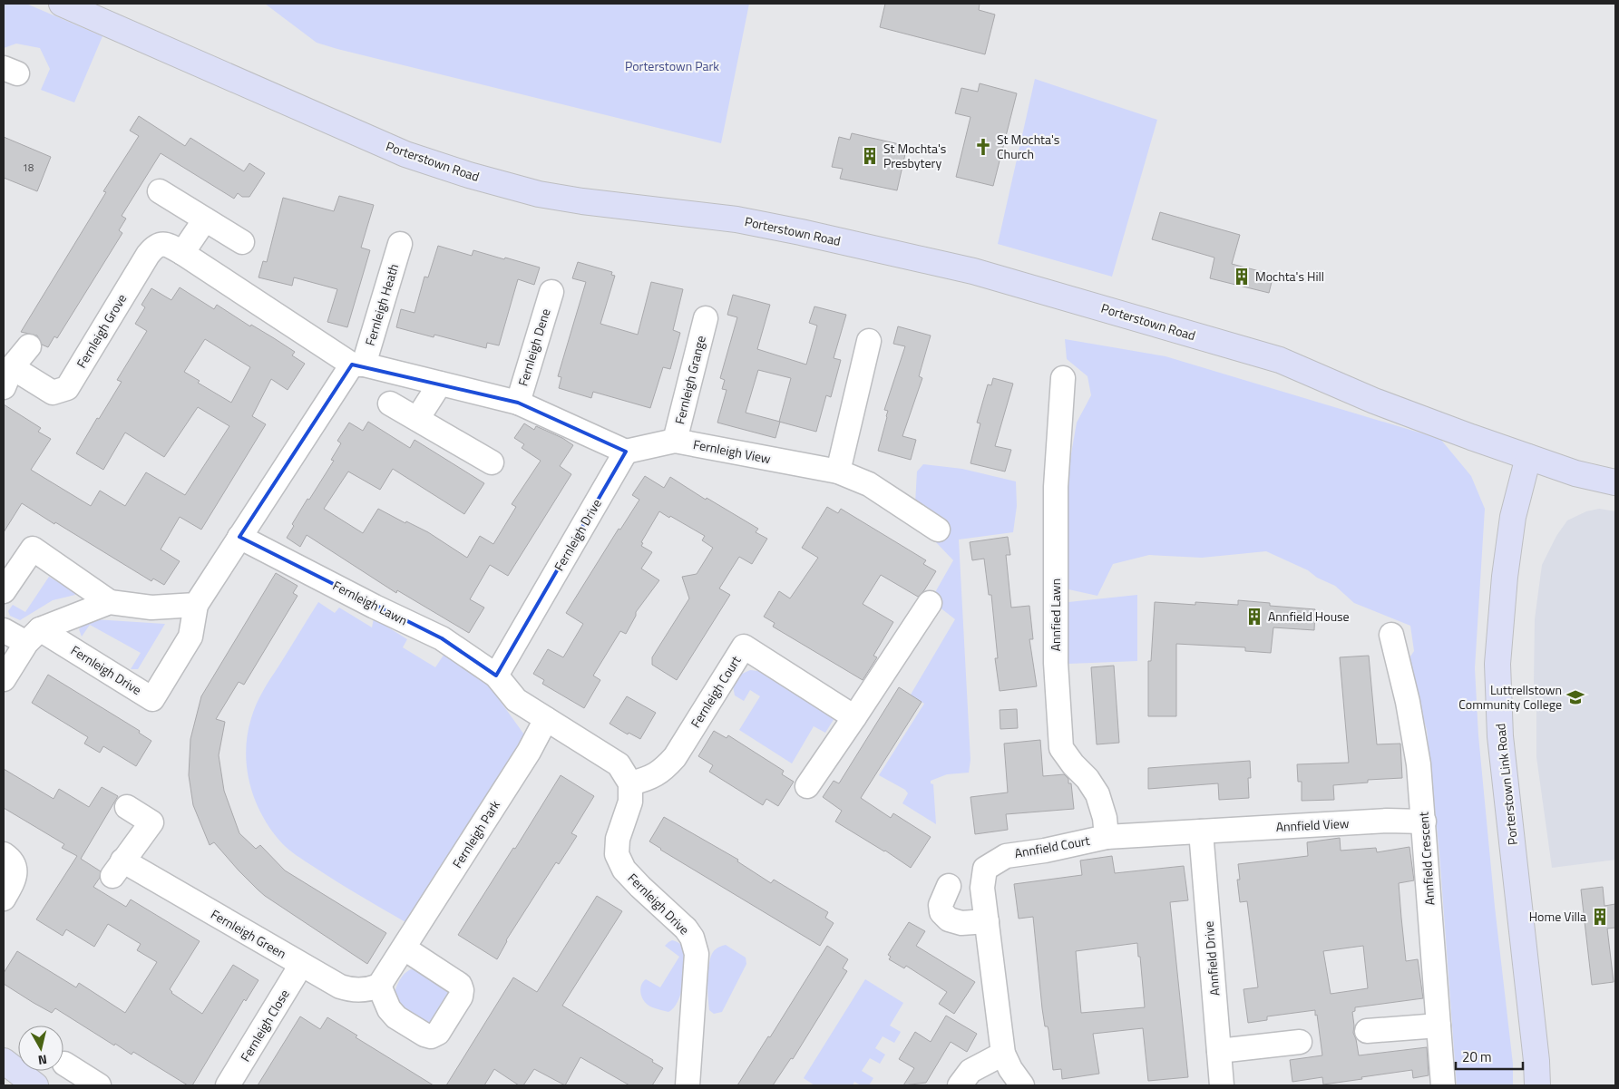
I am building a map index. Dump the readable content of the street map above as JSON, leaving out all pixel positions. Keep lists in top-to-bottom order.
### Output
{
  "streets": {
    "street": [
      "Porterstown Road",
      "Fernleigh Heath",
      "Fernleigh Grove",
      "Fernleigh Dene",
      "Fernleigh Grange",
      "Fernleigh View",
      "Fernleigh Drive",
      "Fernleigh Lawn",
      "Annfied Lawn",
      "Fernleigh Court",
      "Porterstown Link Road",
      "Annfield View",
      "Fernleigh Park",
      "Annfield Court",
      "Annfield Crescent",
      "Fernleigh Green",
      "Annfield Drive",
      "Fernleigh Close"
    ]
  },
  "crossings": [
    ["Porterstown Road", "Porterstown Link Road"],
    ["Fernleigh Heath", "Fernleigh Grove"],
    ["Fernleigh Heath", "Fernleigh Drive"],
    ["Fernleigh Grove", "Fernleigh Drive"],
    ["Fernleigh Grange", "Fernleigh View"],
    ["Fernleigh View", "Fernleigh Drive"],
    ["Fernleigh Drive", "Fernleigh Lawn"],
    ["Fernleigh Drive", "Fernleigh Court"],
    ["Annfied Lawn", "Annfield Court"],
    ["Annfield View", "Annfield Court"],
    ["Annfield View", "Annfield Crescent"],
    ["Annfield View", "Annfield Drive"],
    ["Fernleigh Park", "Fernleigh Green"],
    ["Annfield Court", "Annfield Drive"],
    ["Fernleigh Green", "Fernleigh Close"]
  ],
  "parks": ["Porterstown Park"],
  "places": {
    "church": ["St Mochta's Church"],
    "building": [
      "St Mochta's Presbytery",
      "Mochta's Hill",
      "Annfield House",
      "Home Villa"
    ],
    "school or university": ["Luttrellstown Community College"]
  },
  "house_numbers": ["18"],
  "scale_bar": "20 m",
  "north": "bottom"
}
